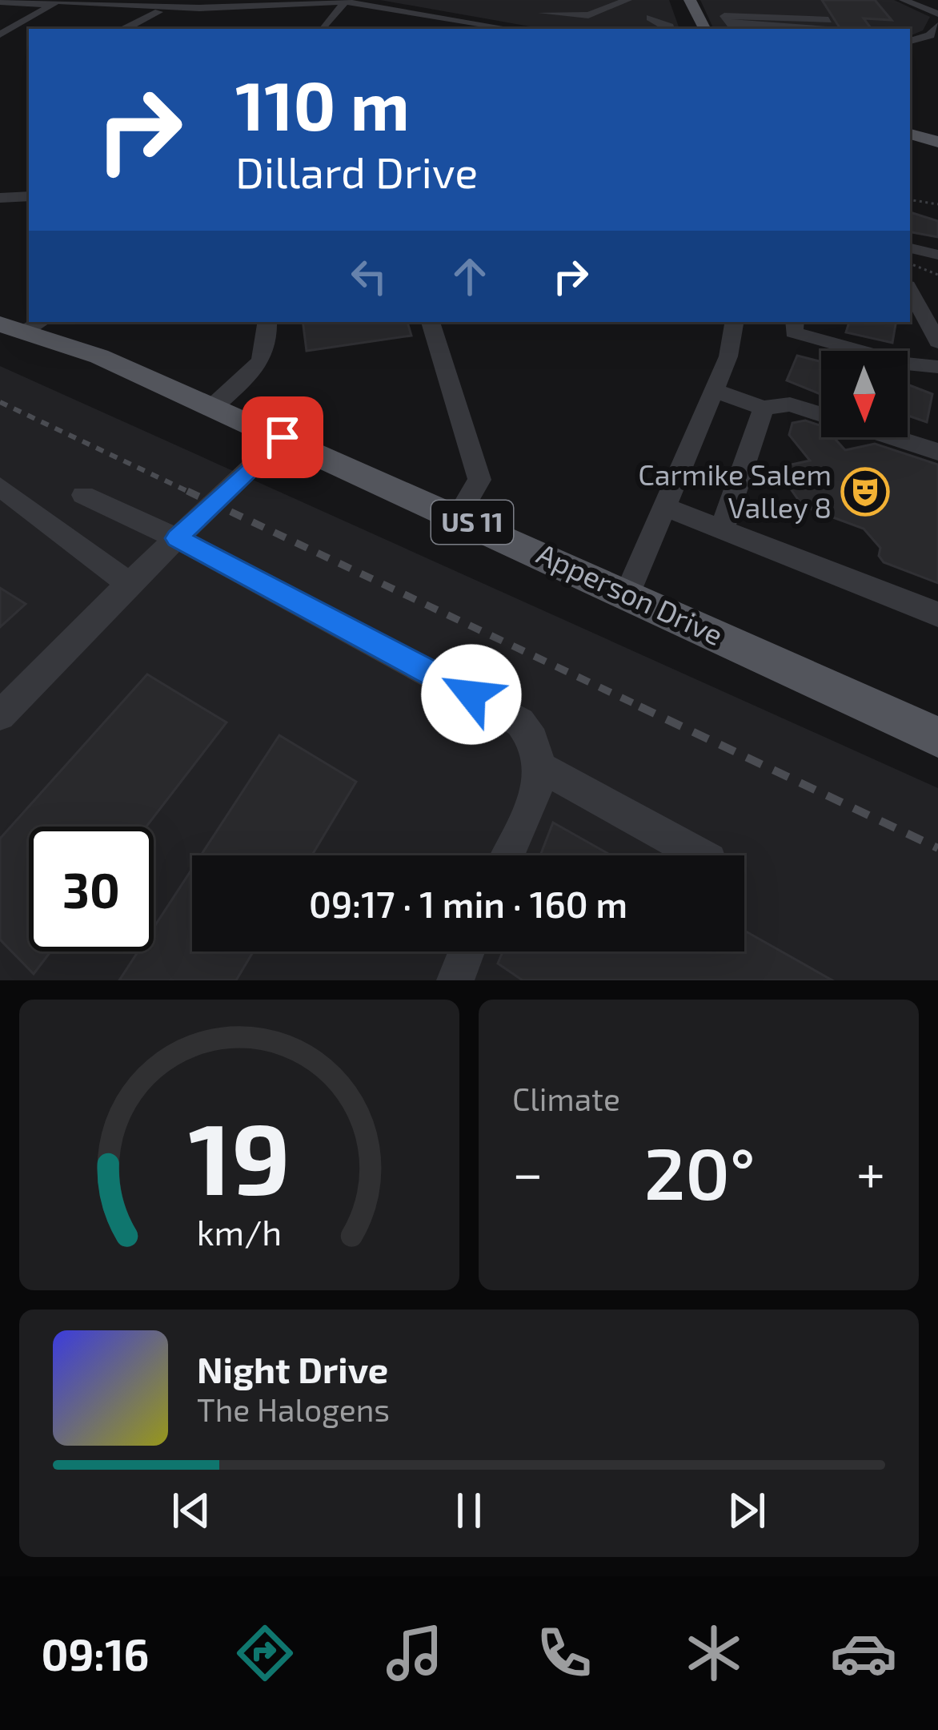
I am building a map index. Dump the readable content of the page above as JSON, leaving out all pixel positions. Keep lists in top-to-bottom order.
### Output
{
  "streets": {
    "main road": ["US 11", "Apperson Drive"]
  },
  "places": {
    "theatre": ["Carmike Salem Valley 8"]
  },
  "north": "bottom",
  "page": {
    "turn": ["110 m", "Dillard Drive"],
    "limit": "30",
    "trip": "09:17 · 1 min · 160 m",
    "tile": "Climate",
    "heat": ["−", "20°", "+"],
    "song": ["Night Drive", "The Halogens"],
    "tabs": "09:16",
    "gauge": ["19", "km/h"]
  }
}
